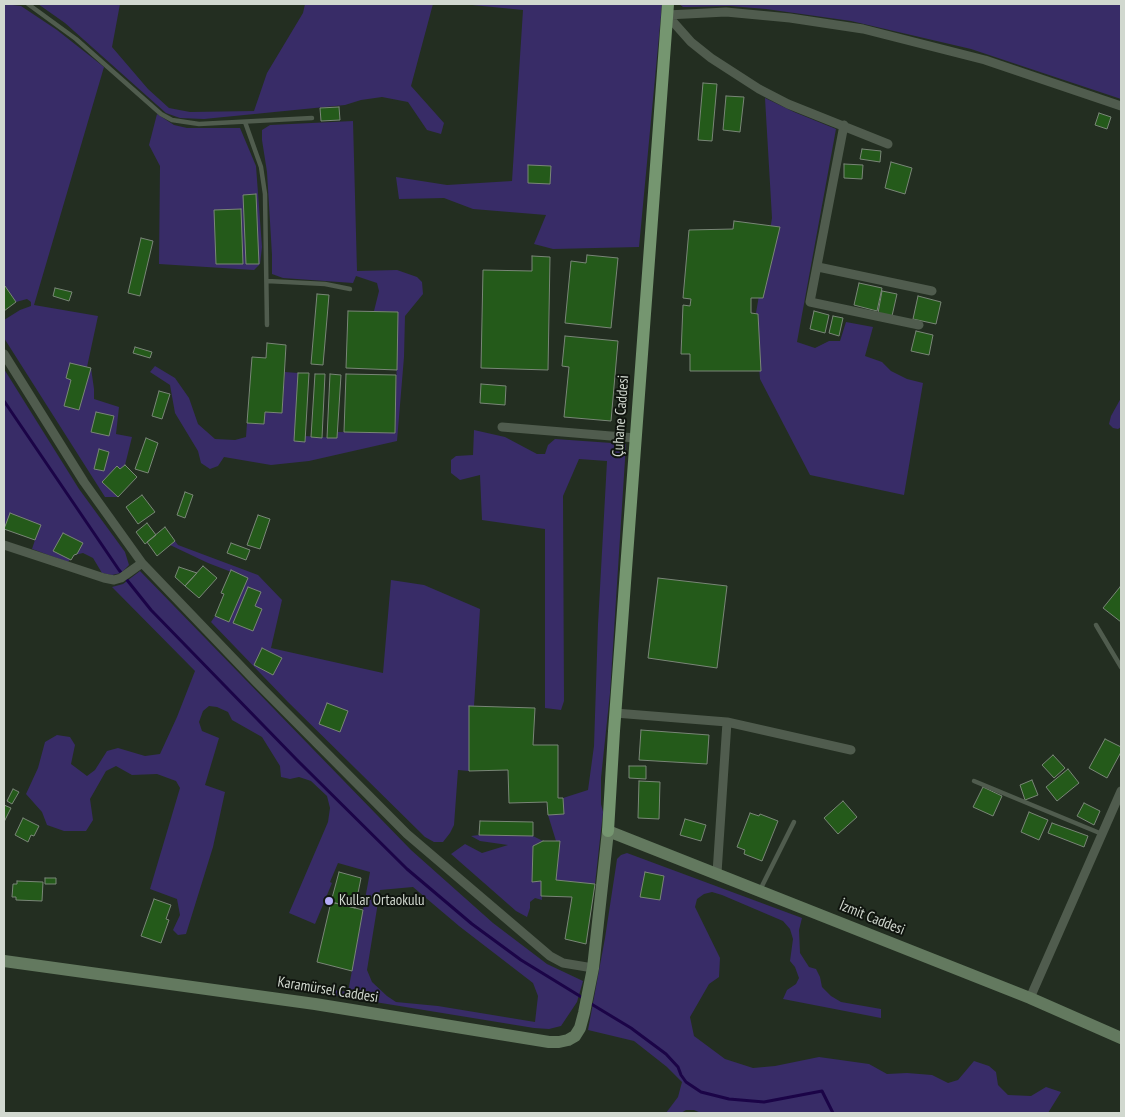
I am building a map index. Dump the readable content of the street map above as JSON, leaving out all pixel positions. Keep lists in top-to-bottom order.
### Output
{
  "streets": {
    "main road": ["Çuhane Caddesi", "İzmit Caddesi", "Karamürsel Caddesi"]
  },
  "crossings": [
    ["Çuhane Caddesi", "İzmit Caddesi"],
    ["Çuhane Caddesi", "Karamürsel Caddesi"],
    ["İzmit Caddesi", "Karamürsel Caddesi"]
  ],
  "places": ["Kullar Ortaokulu"]
}
